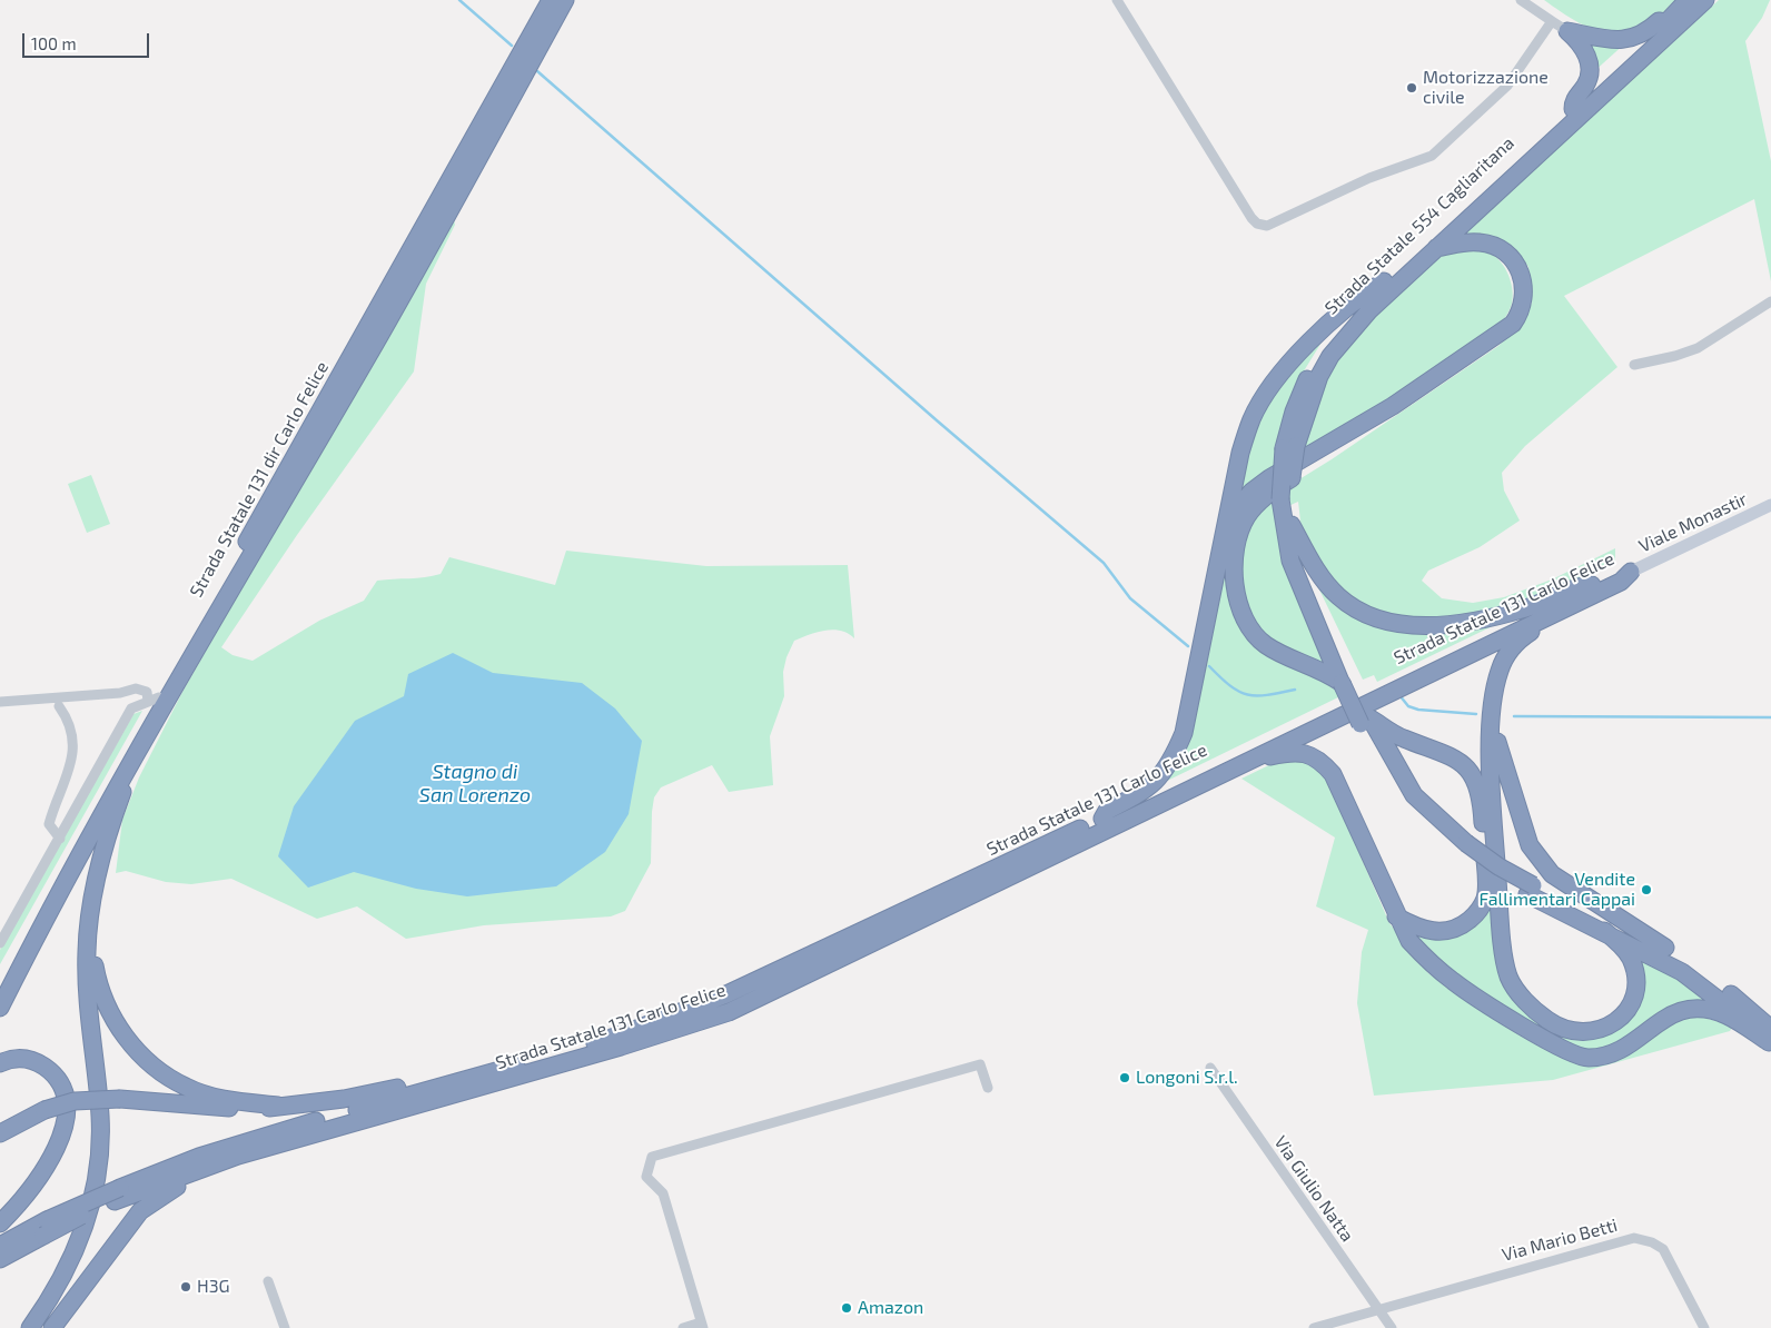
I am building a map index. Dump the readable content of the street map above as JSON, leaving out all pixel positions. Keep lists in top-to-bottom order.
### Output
{
  "streets": {
    "highway": ["Strada Statale 554 Cagliaritana", "Strada Statale 131 dir Carlo Felice", "Strada Statale 131 Carlo Felice"],
    "main road": ["Viale Monastir"],
    "street": ["Via Giulio Natta", "Via Mario Betti"]
  },
  "crossings": [
    ["Viale Monastir", "Strada Statale 131 Carlo Felice"],
    ["Via Giulio Natta", "Via Mario Betti"]
  ],
  "water": ["Stagno di San Lorenzo"],
  "places": [
    "Motorizzazione civile",
    "Vendite Fallimentari Cappai",
    "Longoni S.r.l.",
    "H3G",
    "Amazon"
  ],
  "scale_bar": "100 m"
}
